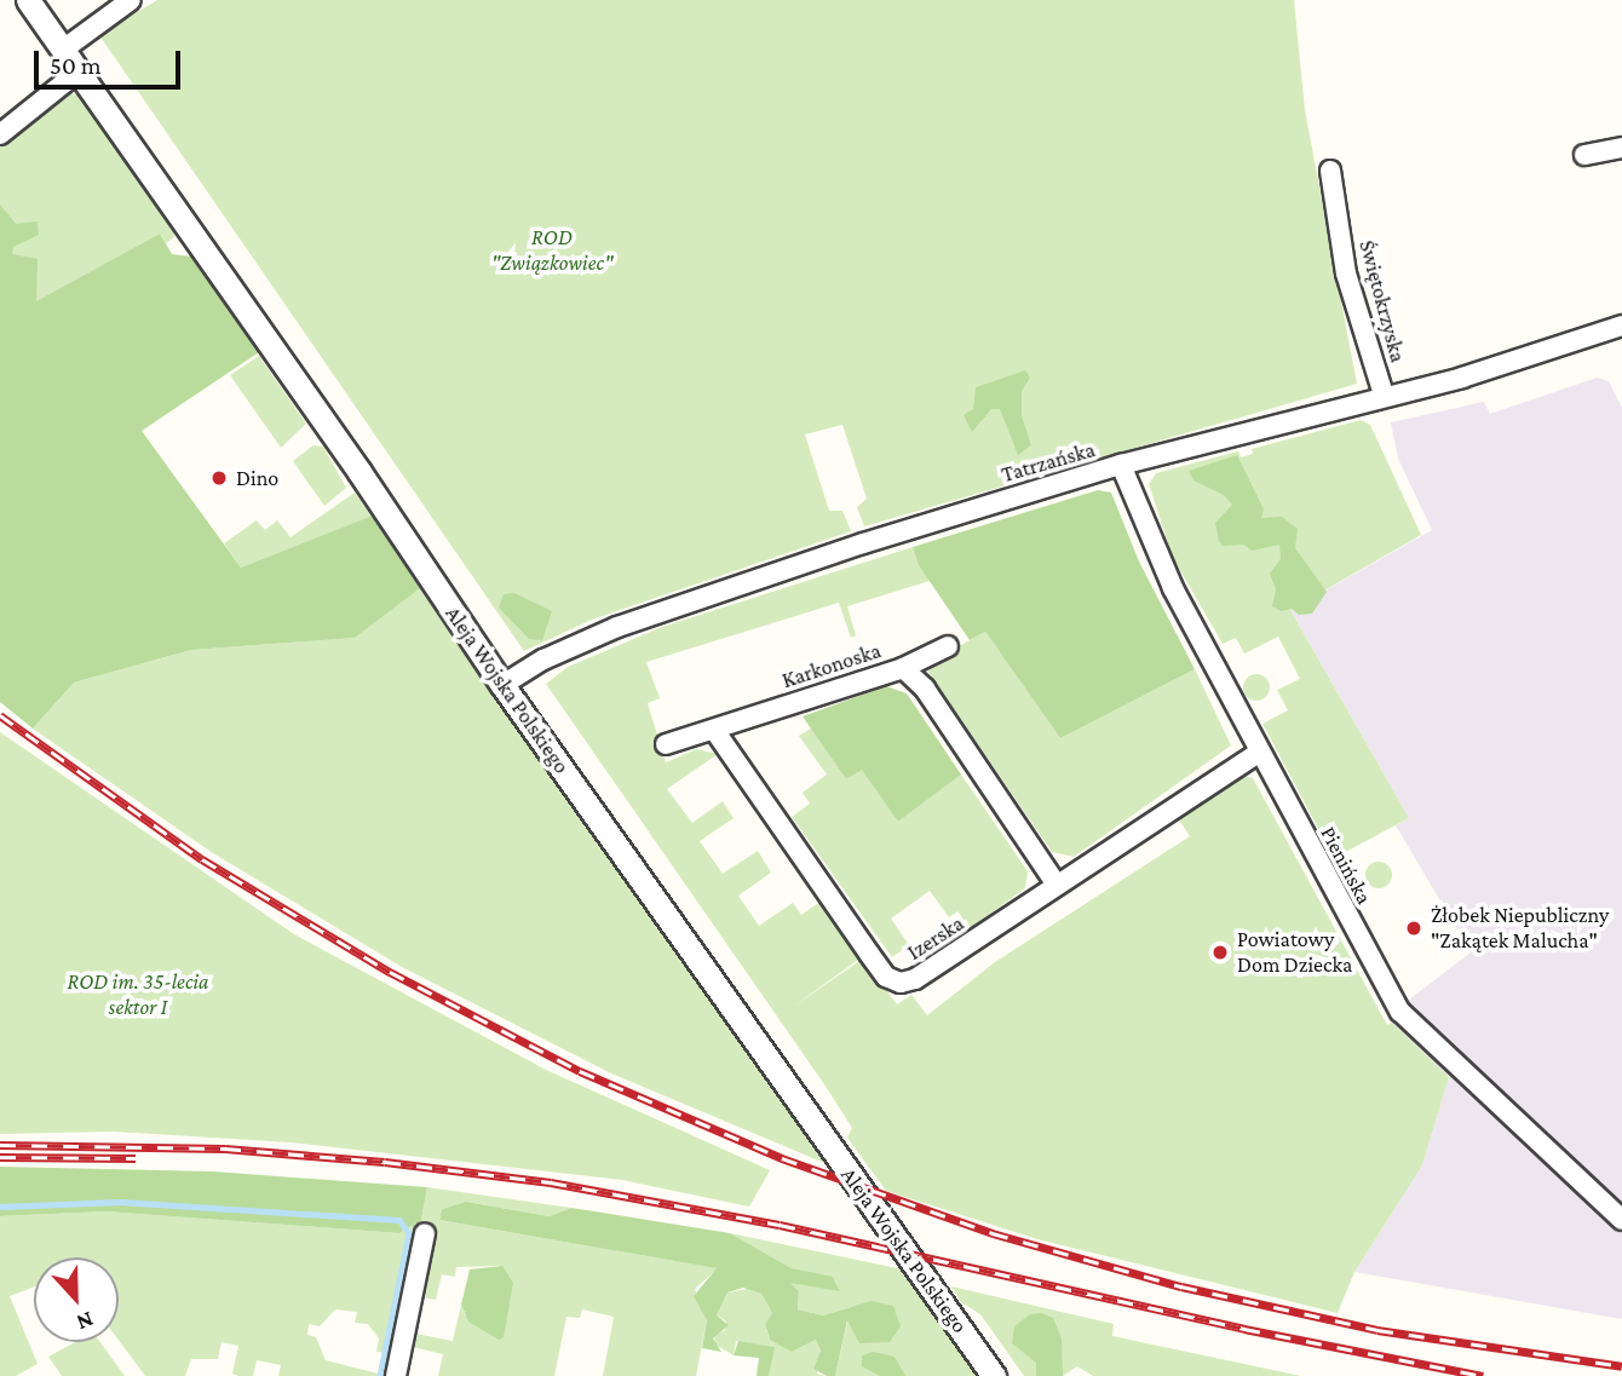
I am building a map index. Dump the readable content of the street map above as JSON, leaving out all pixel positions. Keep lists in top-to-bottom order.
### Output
{
  "streets": {
    "street": [
      "Świętokrzyska",
      "Tatrzańska",
      "Karkonoska",
      "Aleja Wojska Polskiego",
      "Pienińska",
      "Izerska"
    ]
  },
  "crossings": [
    ["Świętokrzyska", "Tatrzańska"],
    ["Tatrzańska", "Aleja Wojska Polskiego"],
    ["Tatrzańska", "Pienińska"],
    ["Karkonoska", "Izerska"],
    ["Pienińska", "Izerska"]
  ],
  "parks": ["ROD \"Związkowiec\"", "ROD im. 35-lecia sektor I"],
  "places": ["Dino", "Żłobek Niepubliczny \"Zakątek Malucha\"", "Powiatowy Dom Dziecka"],
  "scale_bar": "50 m",
  "north": "bottom"
}
